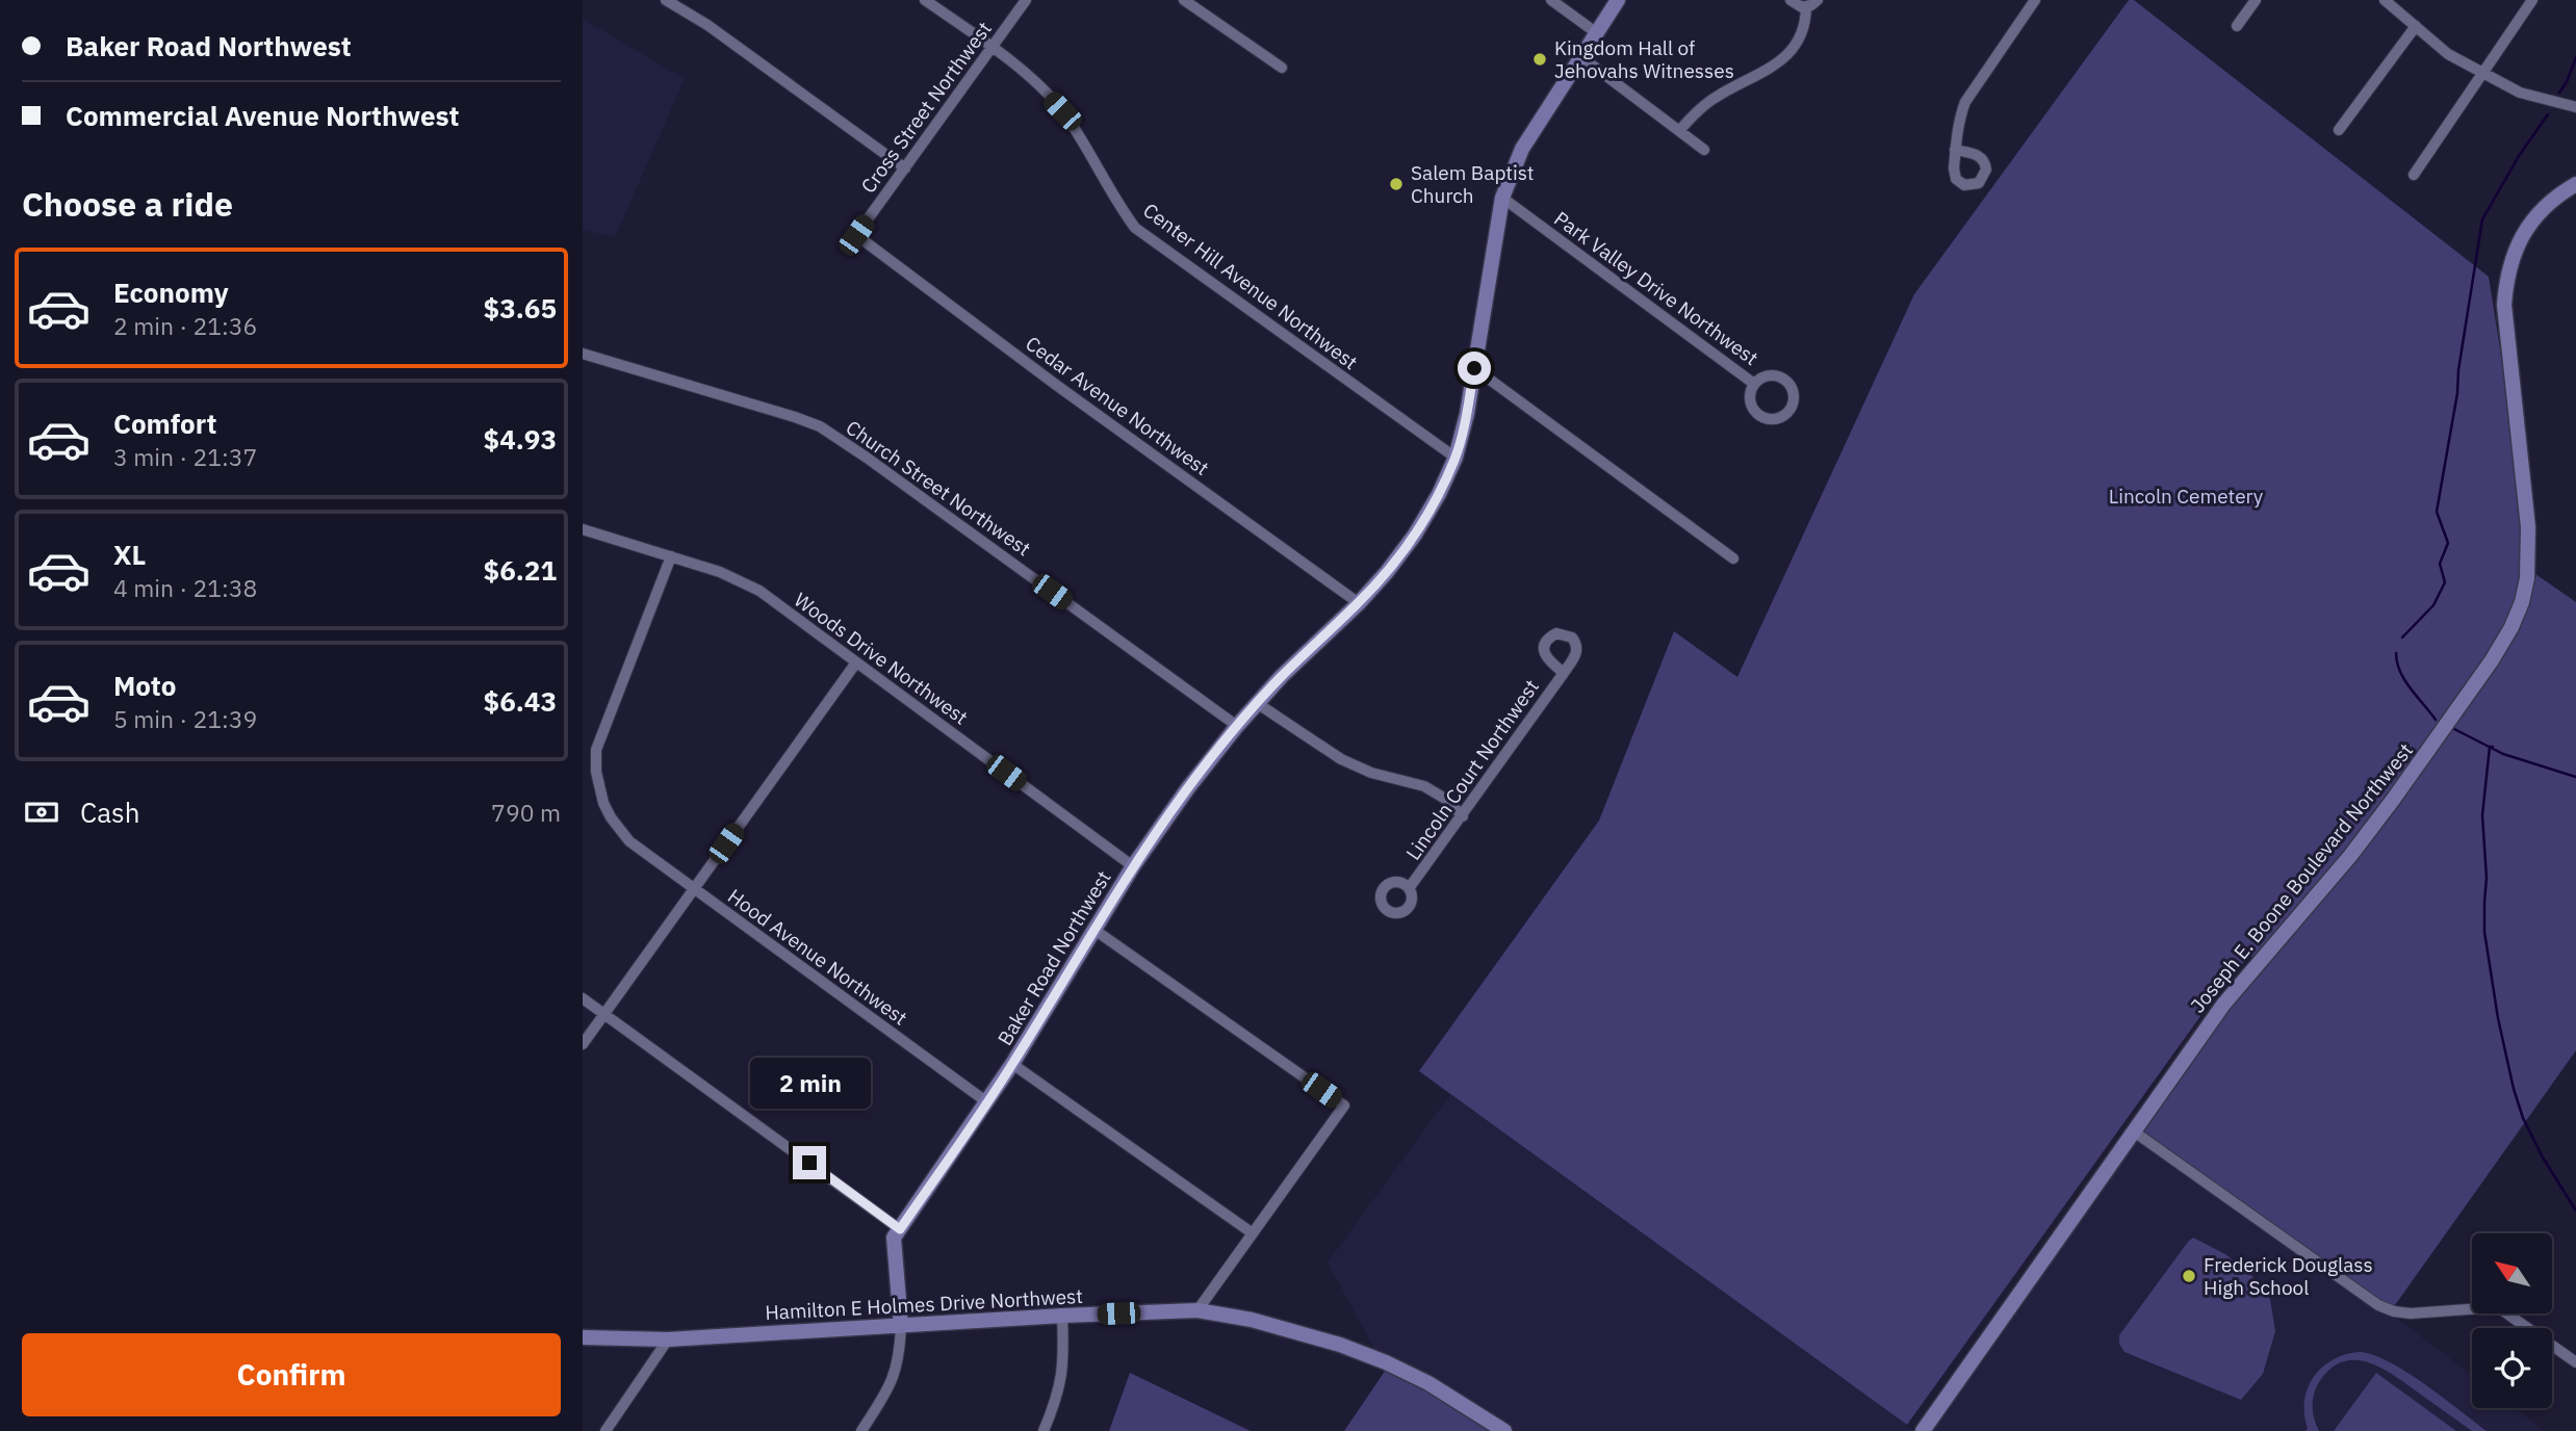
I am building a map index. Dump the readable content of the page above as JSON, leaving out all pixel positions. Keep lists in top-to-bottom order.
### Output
{
  "streets": {
    "main road": ["Joseph E. Boone Boulevard Northwest", "Baker Road Northwest", "Hamilton E Holmes Drive Northwest"],
    "street": [
      "Cross Street Northwest",
      "Center Hill Avenue Northwest",
      "Park Valley Drive Northwest",
      "Cedar Avenue Northwest",
      "Church Street Northwest",
      "Woods Drive Northwest",
      "Lincoln Court Northwest",
      "Hood Avenue Northwest"
    ]
  },
  "crossings": [
    ["Cross Street Northwest", "Center Hill Avenue Northwest"],
    ["Cross Street Northwest", "Cedar Avenue Northwest"],
    ["Center Hill Avenue Northwest", "Baker Road Northwest"],
    ["Park Valley Drive Northwest", "Baker Road Northwest"],
    ["Cedar Avenue Northwest", "Baker Road Northwest"],
    ["Church Street Northwest", "Baker Road Northwest"],
    ["Woods Drive Northwest", "Hood Avenue Northwest"],
    ["Woods Drive Northwest", "Baker Road Northwest"],
    ["Hood Avenue Northwest", "Baker Road Northwest"],
    ["Baker Road Northwest", "Hamilton E Holmes Drive Northwest"]
  ],
  "parks": ["Lincoln Cemetery"],
  "places": ["Kingdom Hall of Jehovahs Witnesses", "Salem Baptist Church", "Frederick Douglass High School"],
  "north": "top left",
  "page": {
    "banner": ["Baker Road Northwest", "Commercial Avenue Northwest"],
    "heading": "Choose a ride",
    "list": [
      {
        "name": "Economy",
        "note": "2 min · 21:36",
        "value": "$3.65"
      },
      {
        "name": "Comfort",
        "note": "3 min · 21:37",
        "value": "$4.93"
      },
      {
        "name": "XL",
        "note": "4 min · 21:38",
        "value": "$6.21"
      },
      {
        "name": "Moto",
        "note": "5 min · 21:39",
        "value": "$6.43"
      }
    ],
    "pay": ["Cash", "790 m"],
    "bubble": "2 min",
    "buttons": "Confirm"
  }
}
